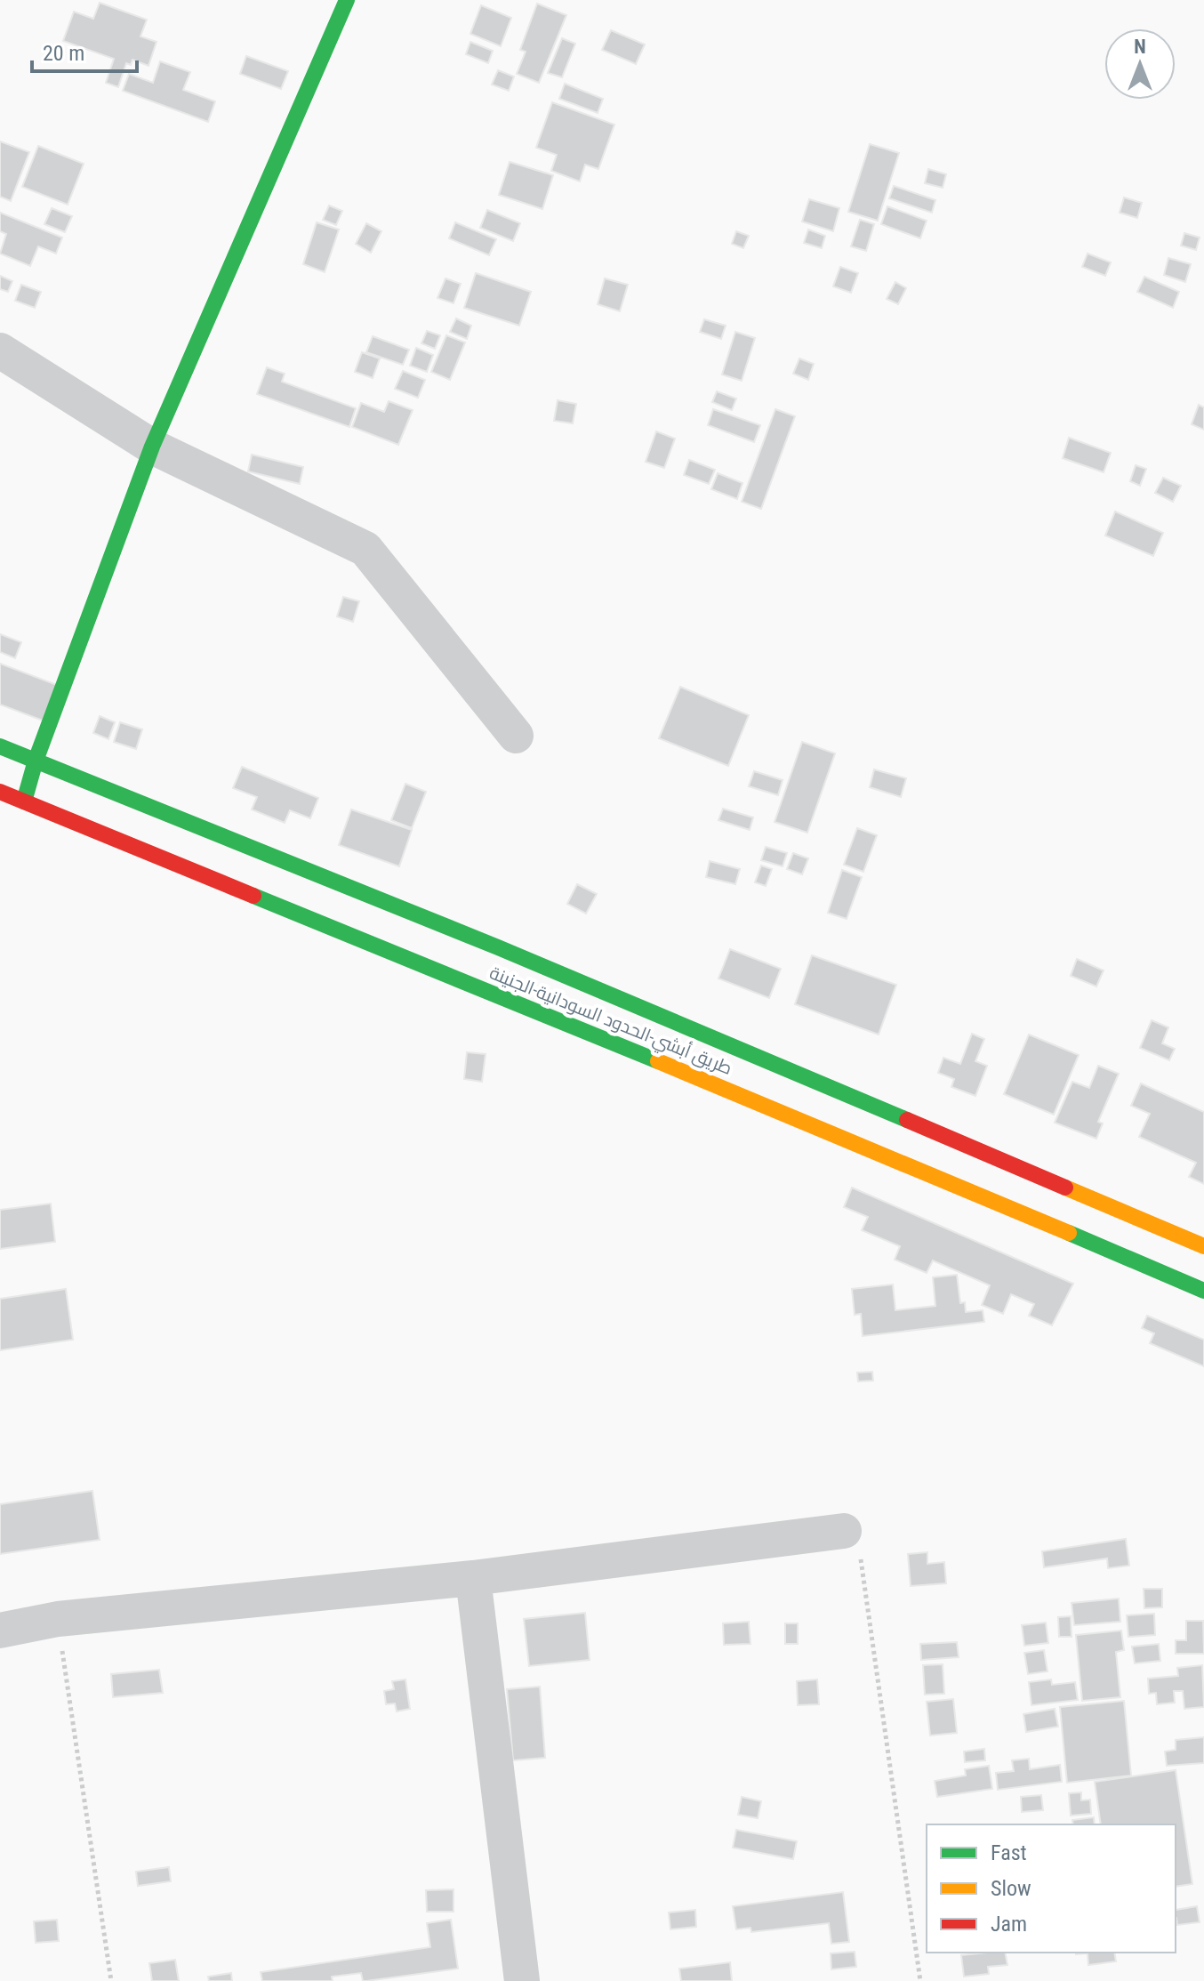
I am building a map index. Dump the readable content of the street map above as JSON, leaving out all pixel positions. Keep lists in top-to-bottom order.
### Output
{
  "streets": {
    "main road": ["طريق أبشي-الحدود السودانية-الجنينة"]
  },
  "legend": ["Fast", "Slow", "Jam"],
  "scale_bar": "20 m",
  "north": "top"
}
